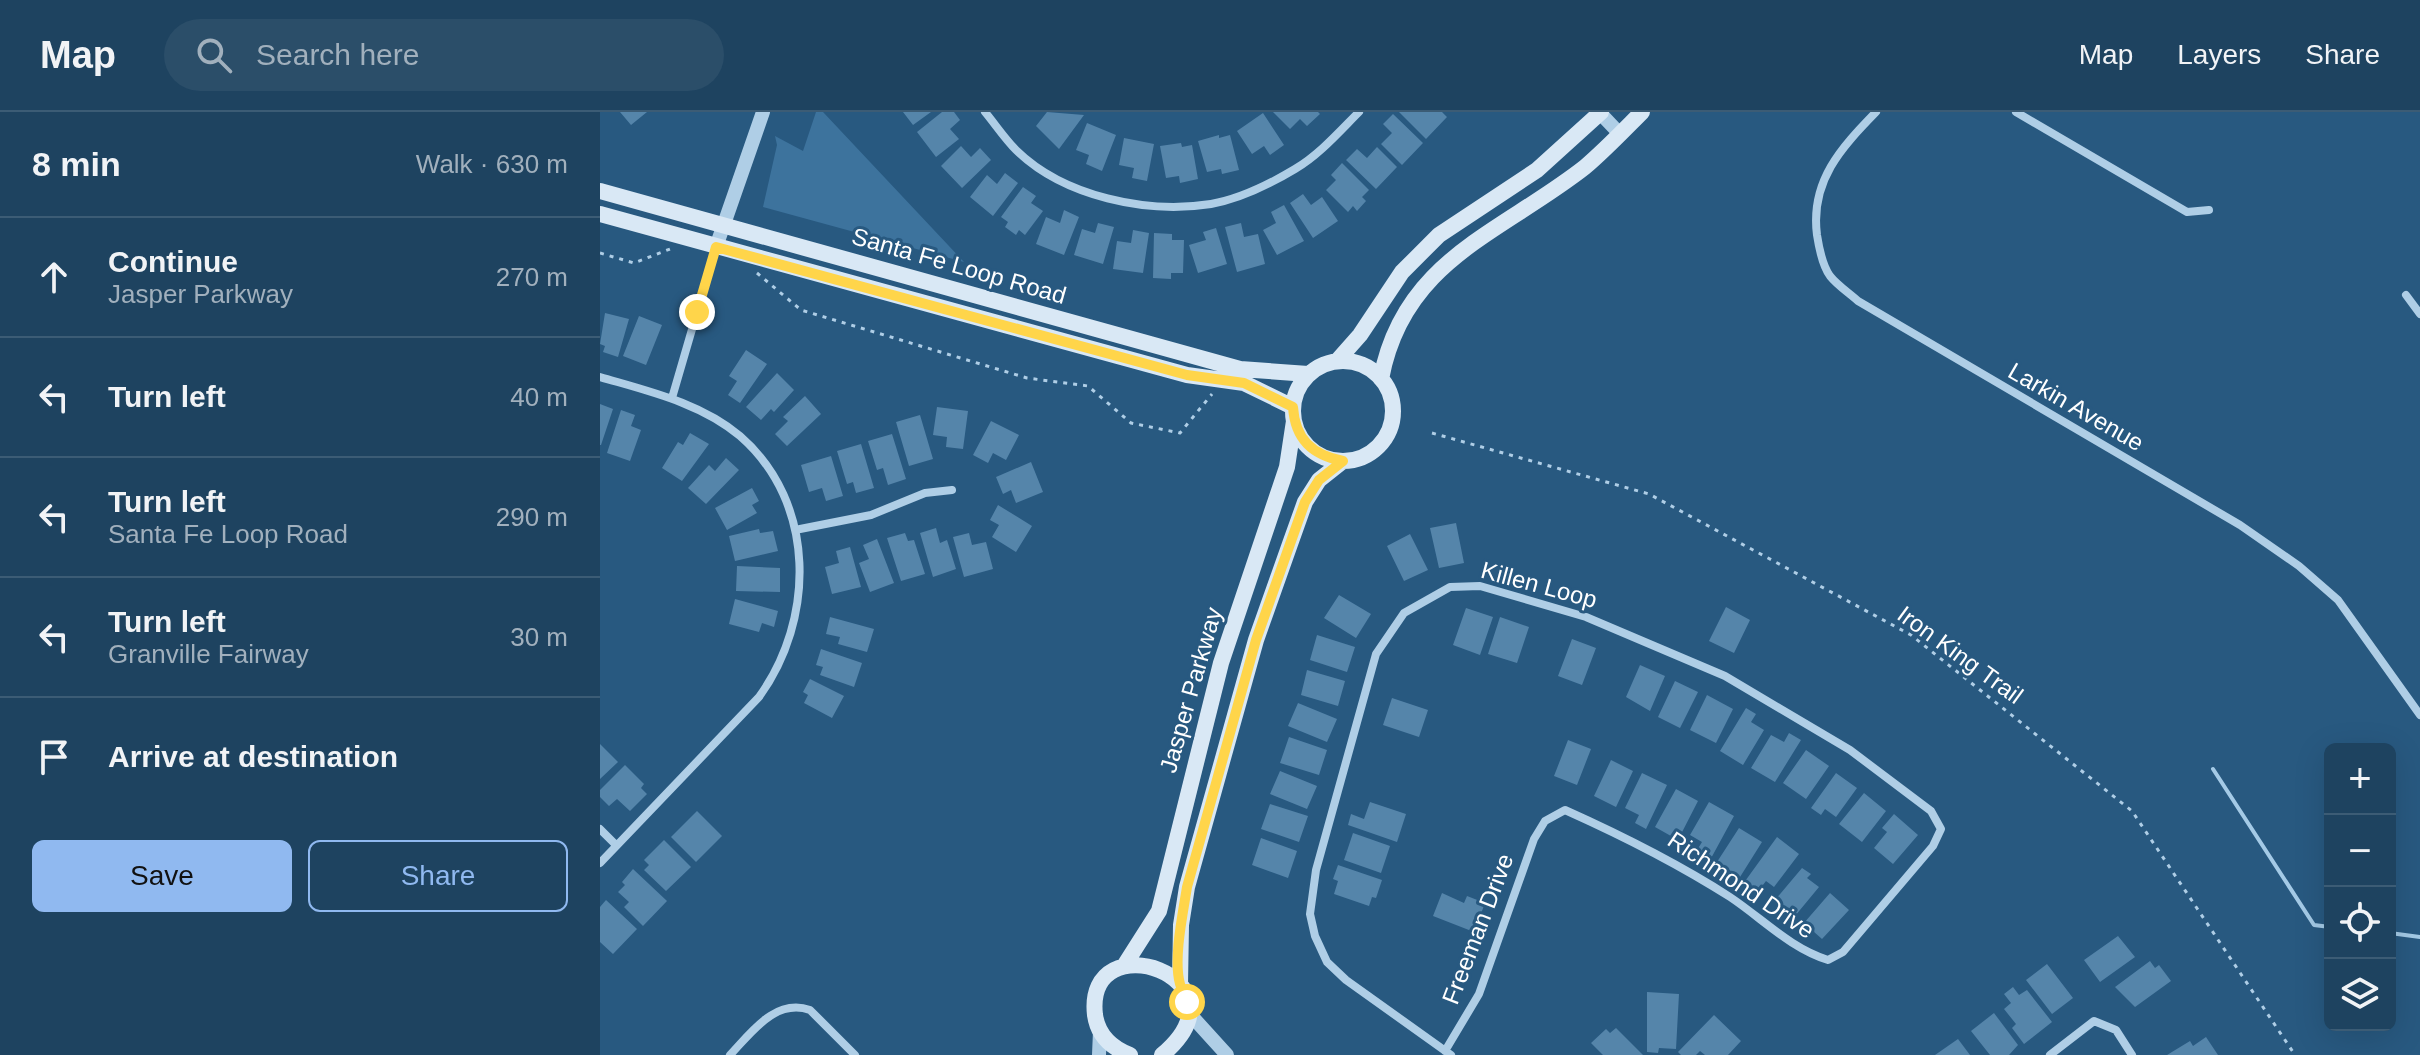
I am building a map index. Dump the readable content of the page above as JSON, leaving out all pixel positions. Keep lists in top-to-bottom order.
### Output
{
  "streets": {
    "main road": ["Santa Fe Loop Road", "Jasper Parkway"],
    "street": [
      "Larkin Avenue",
      "Killen Loop",
      "Richmond Drive",
      "Freeman Drive"
    ],
    "path": ["Iron King Trail"]
  },
  "crossings": [
    ["Santa Fe Loop Road", "Jasper Parkway"],
    ["Killen Loop", "Richmond Drive"],
    ["Killen Loop", "Freeman Drive"],
    ["Richmond Drive", "Freeman Drive"]
  ],
  "page": {
    "header": "Map",
    "search": "Search here",
    "nav": ["Map", "Layers", "Share"],
    "heading": ["8 min", "Walk · 630 m"],
    "list": [
      ["Continue", "Jasper Parkway", "270 m"],
      ["Turn left", "40 m"],
      ["Turn left", "Santa Fe Loop Road", "290 m"],
      ["Turn left", "Granville Fairway", "30 m"],
      "Arrive at destination"
    ],
    "map_buttons": ["+", "−"],
    "buttons": ["Save", "Share"]
  }
}
